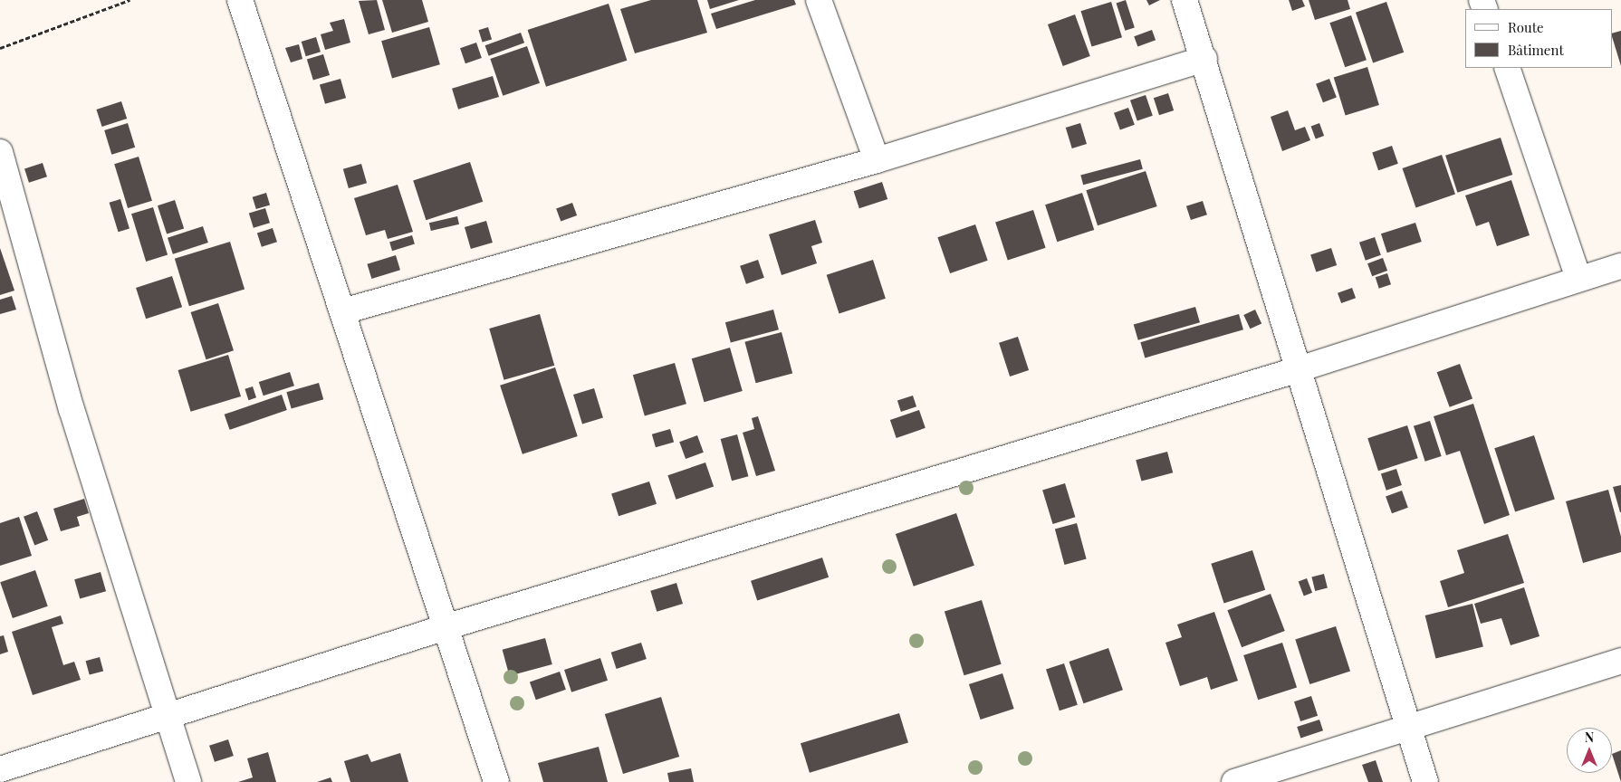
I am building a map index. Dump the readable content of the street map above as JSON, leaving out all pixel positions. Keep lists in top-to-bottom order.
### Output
{
  "legend": ["Route", "Bâtiment"],
  "north": "top"
}
